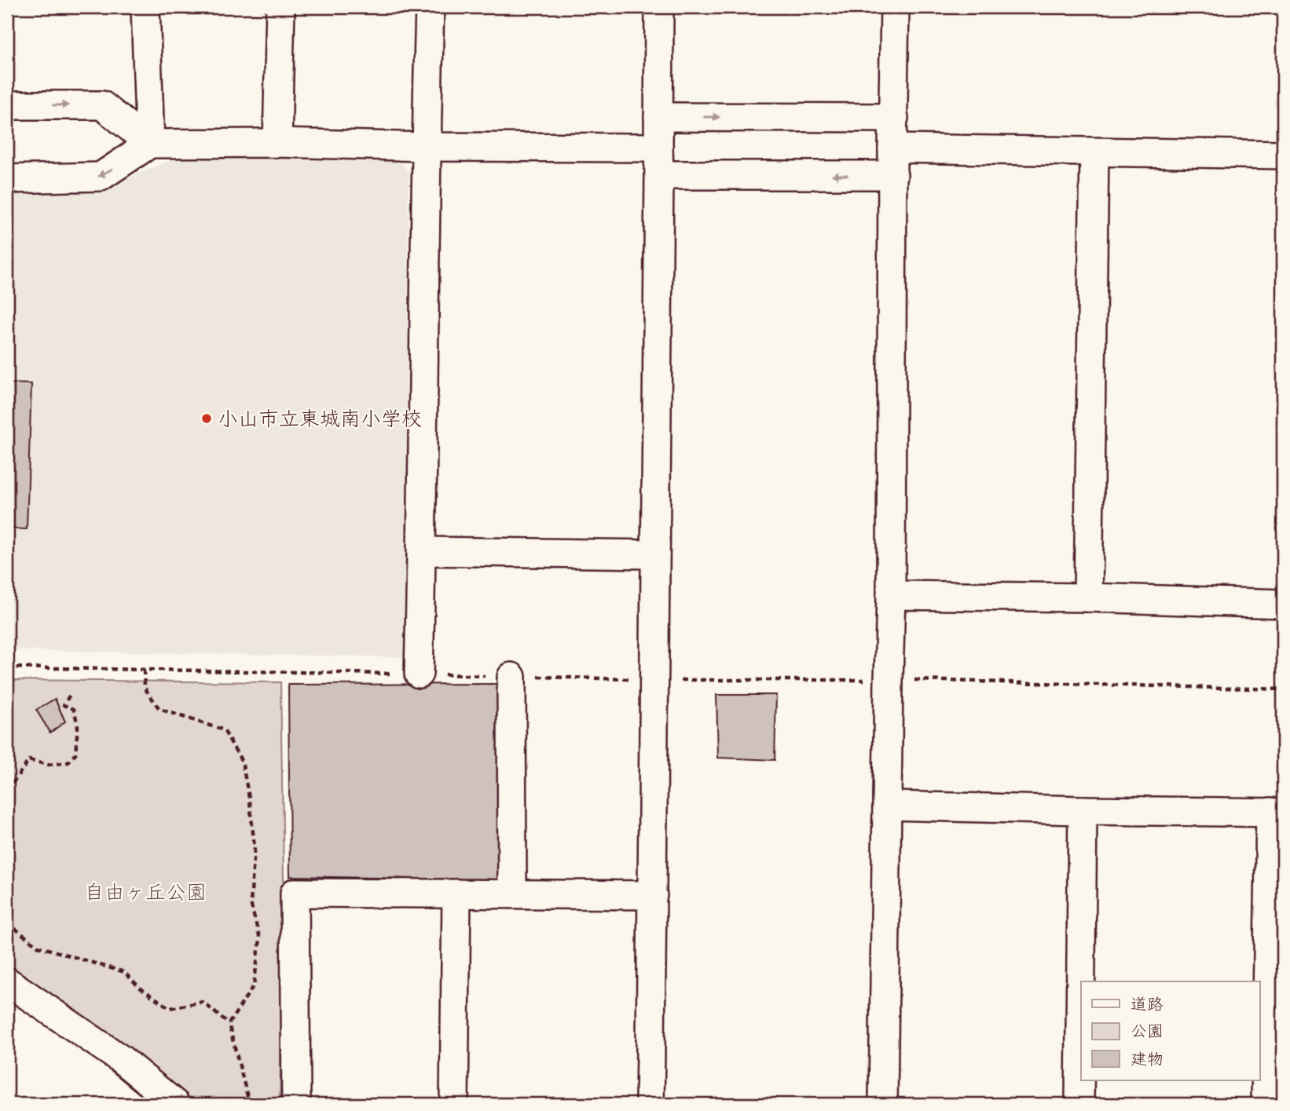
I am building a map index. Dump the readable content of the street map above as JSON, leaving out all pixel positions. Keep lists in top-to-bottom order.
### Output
{
  "parks": ["自由ヶ丘公園"],
  "places": ["小山市立東城南小学校"],
  "legend": ["道路", "公園", "建物"]
}
